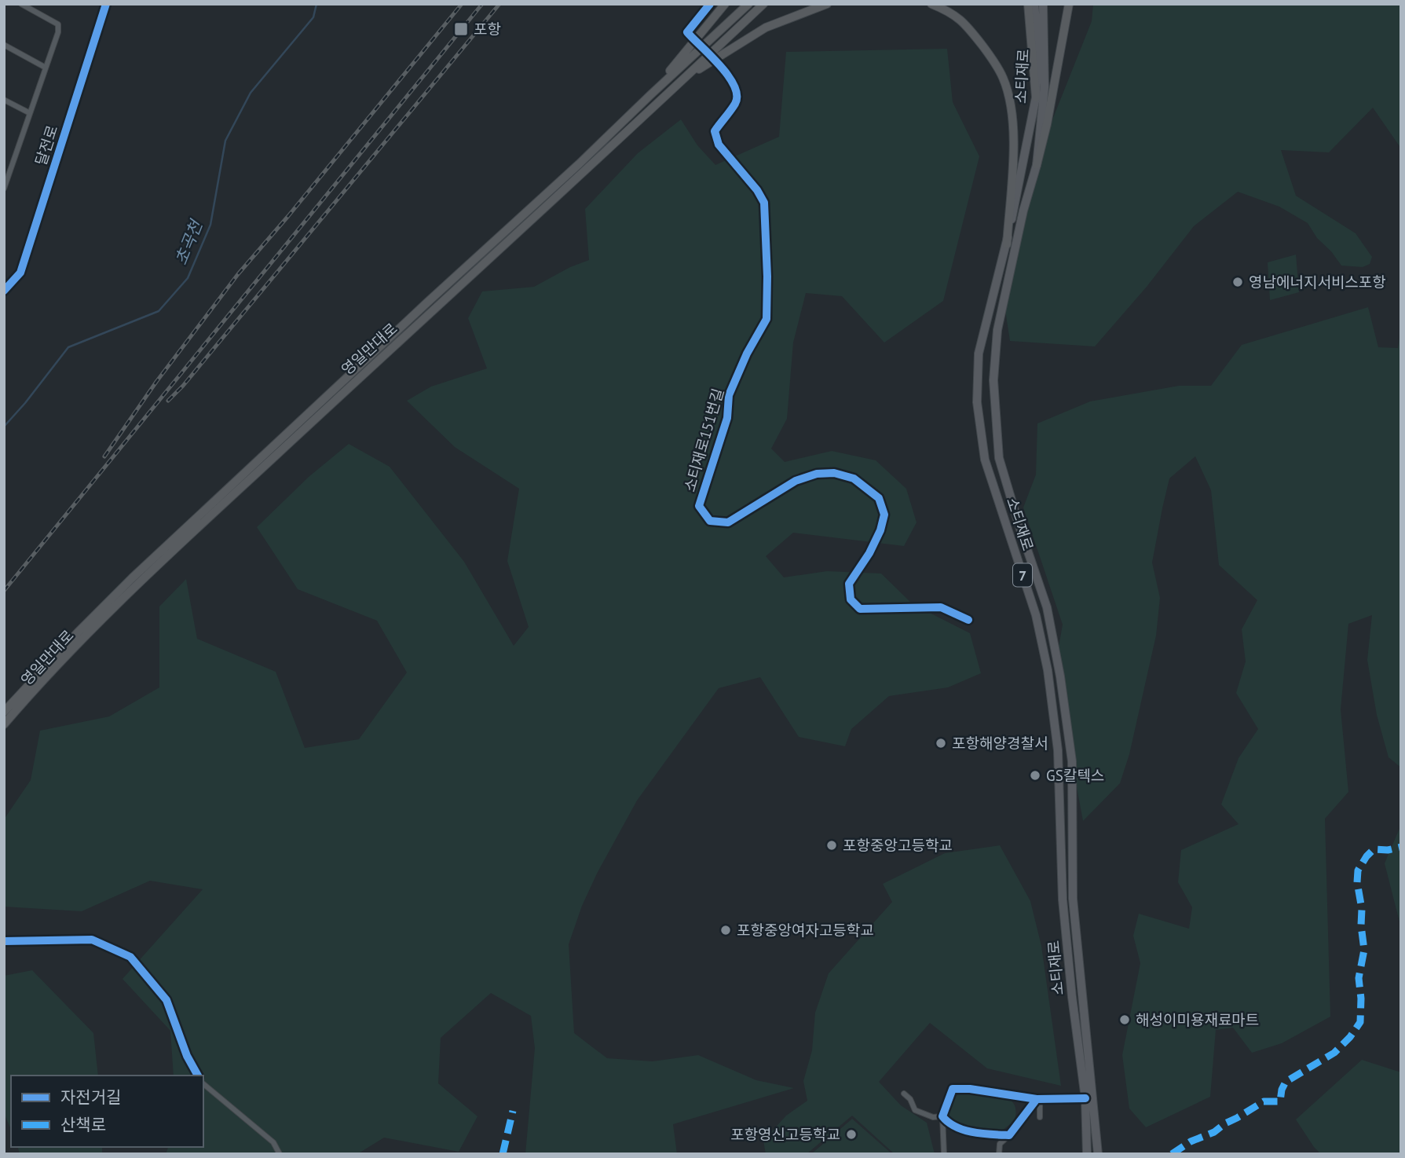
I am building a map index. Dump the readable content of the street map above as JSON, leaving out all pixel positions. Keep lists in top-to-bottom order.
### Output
{
  "streets": {
    "highway": ["영일만대로"],
    "main road": ["소티재로", "7"],
    "street": ["달전로", "소티재로151번길"]
  },
  "water": ["초곡천"],
  "places": {
    "transit": ["포항"],
    "other": [
      "영남에너지서비스포항",
      "포항해양경찰서",
      "GS칼텍스",
      "포항중앙고등학교",
      "포항중앙여자고등학교",
      "해성이미용재료마트",
      "포항영신고등학교"
    ]
  },
  "legend": ["자전거길", "산책로"]
}
